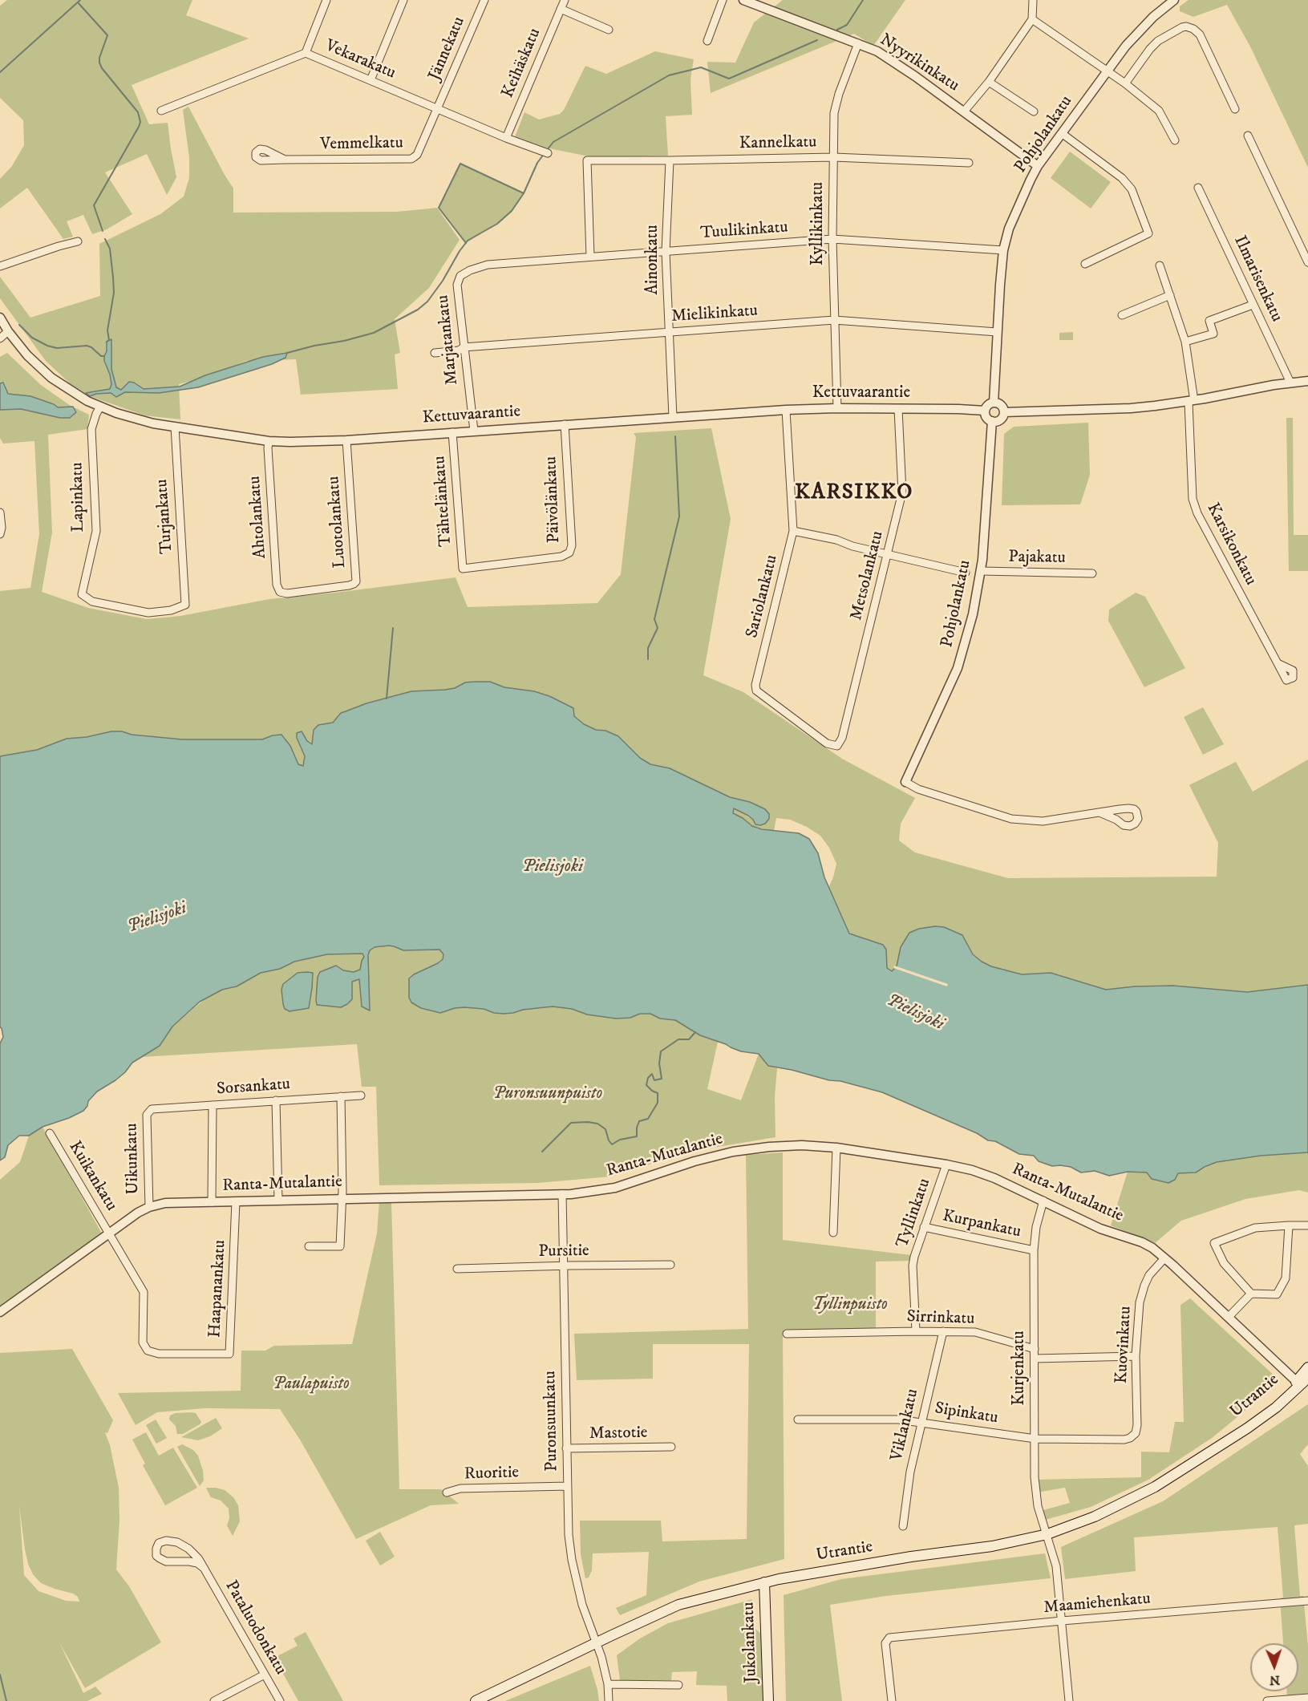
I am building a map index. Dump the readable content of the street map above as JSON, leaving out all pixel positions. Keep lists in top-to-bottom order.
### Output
{
  "streets": {
    "main road": ["Utrantie", "Jukolankatu"],
    "street": [
      "Jännekatu",
      "Vekarakatu",
      "Keihäskatu",
      "Nyyrikinkatu",
      "Pohjolankatu",
      "Kannelkatu",
      "Vemmelkatu",
      "Kyllikinkatu",
      "Tuulikinkatu",
      "Ainonkatu",
      "Ilmarisenkatu",
      "Mielikinkatu",
      "Marjatankatu",
      "Kettuvaarantie",
      "Lapinkatu",
      "Päivölänkatu",
      "Tähtelänkatu",
      "Turjankatu",
      "Ahtolankatu",
      "Luotolankatu",
      "Karsikonkatu",
      "Pajakatu",
      "Metsolankatu",
      "Sariolankatu",
      "Sorsankatu",
      "Ranta-Mutalantie",
      "Uikunkatu",
      "Kuikankatu",
      "Tyllinkatu",
      "Kurpankatu",
      "Pursitie",
      "Haapanankatu",
      "Sirrinkatu",
      "Kuovinkatu",
      "Kurjenkatu",
      "Sipinkatu",
      "Puronsuunkatu",
      "Viklankatu",
      "Mastotie",
      "Ruoritie",
      "Maamiehenkatu",
      "Pataluodonkatu"
    ]
  },
  "crossings": [
    ["Jännekatu", "Vekarakatu"],
    ["Jännekatu", "Vemmelkatu"],
    ["Vekarakatu", "Keihäskatu"],
    ["Vekarakatu", "Vemmelkatu"],
    ["Nyyrikinkatu", "Pohjolankatu"],
    ["Nyyrikinkatu", "Kyllikinkatu"],
    ["Pohjolankatu", "Tuulikinkatu"],
    ["Pohjolankatu", "Mielikinkatu"],
    ["Pohjolankatu", "Kettuvaarantie"],
    ["Pohjolankatu", "Pajakatu"],
    ["Kannelkatu", "Kyllikinkatu"],
    ["Kannelkatu", "Tuulikinkatu"],
    ["Kannelkatu", "Ainonkatu"],
    ["Kyllikinkatu", "Tuulikinkatu"],
    ["Kyllikinkatu", "Mielikinkatu"],
    ["Kyllikinkatu", "Kettuvaarantie"],
    ["Tuulikinkatu", "Ainonkatu"],
    ["Tuulikinkatu", "Marjatankatu"],
    ["Ainonkatu", "Mielikinkatu"],
    ["Ainonkatu", "Kettuvaarantie"],
    ["Mielikinkatu", "Marjatankatu"],
    ["Marjatankatu", "Kettuvaarantie"],
    ["Kettuvaarantie", "Lapinkatu"],
    ["Kettuvaarantie", "Päivölänkatu"],
    ["Kettuvaarantie", "Tähtelänkatu"],
    ["Kettuvaarantie", "Turjankatu"],
    ["Kettuvaarantie", "Ahtolankatu"],
    ["Kettuvaarantie", "Luotolankatu"],
    ["Kettuvaarantie", "Metsolankatu"],
    ["Kettuvaarantie", "Sariolankatu"],
    ["Lapinkatu", "Turjankatu"],
    ["Päivölänkatu", "Tähtelänkatu"],
    ["Ahtolankatu", "Luotolankatu"],
    ["Metsolankatu", "Sariolankatu"],
    ["Sorsankatu", "Uikunkatu"],
    ["Ranta-Mutalantie", "Uikunkatu"],
    ["Ranta-Mutalantie", "Kuikankatu"],
    ["Ranta-Mutalantie", "Tyllinkatu"],
    ["Ranta-Mutalantie", "Haapanankatu"],
    ["Ranta-Mutalantie", "Kuovinkatu"],
    ["Ranta-Mutalantie", "Kurjenkatu"],
    ["Ranta-Mutalantie", "Utrantie"],
    ["Ranta-Mutalantie", "Puronsuunkatu"],
    ["Kuikankatu", "Haapanankatu"],
    ["Tyllinkatu", "Kurpankatu"],
    ["Tyllinkatu", "Sirrinkatu"],
    ["Kurpankatu", "Kurjenkatu"],
    ["Pursitie", "Puronsuunkatu"],
    ["Sirrinkatu", "Kurjenkatu"],
    ["Sirrinkatu", "Viklankatu"],
    ["Kuovinkatu", "Sipinkatu"],
    ["Kurjenkatu", "Utrantie"],
    ["Kurjenkatu", "Sipinkatu"],
    ["Kurjenkatu", "Maamiehenkatu"],
    ["Utrantie", "Puronsuunkatu"],
    ["Utrantie", "Jukolankatu"],
    ["Sipinkatu", "Viklankatu"],
    ["Puronsuunkatu", "Mastotie"],
    ["Puronsuunkatu", "Ruoritie"]
  ],
  "districts": ["KARSIKKO"],
  "water": ["Pielisjoki"],
  "parks": ["Puronsuunpuisto", "Tyllinpuisto", "Paulapuisto"],
  "north": "bottom"
}
